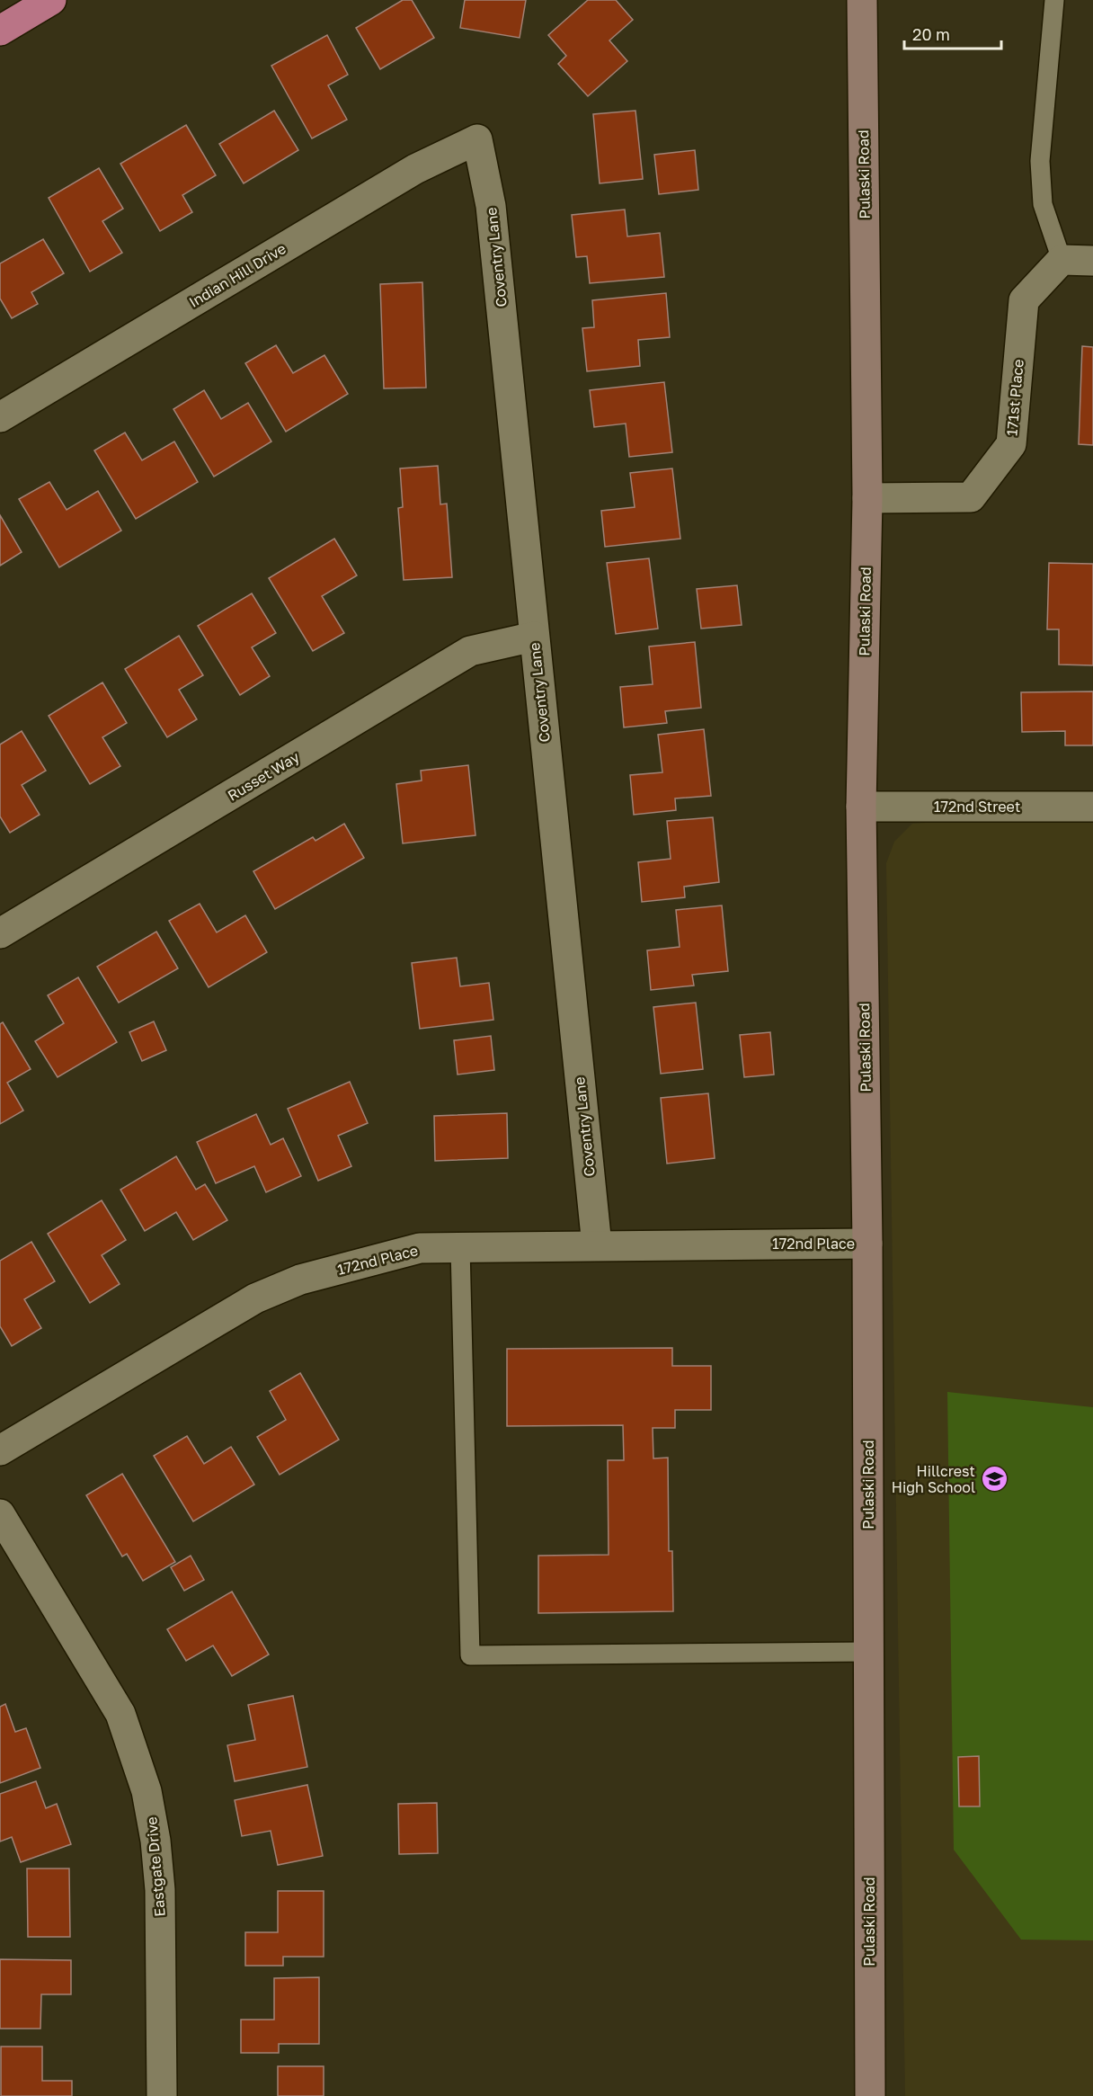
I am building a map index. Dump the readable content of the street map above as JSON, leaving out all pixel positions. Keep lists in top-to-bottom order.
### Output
{
  "streets": {
    "main road": ["Pulaski Road"],
    "street": [
      "Coventry Lane",
      "Indian Hill Drive",
      "171st Place",
      "Russet Way",
      "172nd Street",
      "172nd Place",
      "Eastgate Drive"
    ]
  },
  "crossings": [
    ["Pulaski Road", "171st Place"],
    ["Pulaski Road", "172nd Street"],
    ["Pulaski Road", "172nd Place"],
    ["Coventry Lane", "Indian Hill Drive"],
    ["Coventry Lane", "Russet Way"],
    ["Coventry Lane", "172nd Place"]
  ],
  "places": {
    "school or university": ["Hillcrest High School"]
  },
  "scale_bar": "20 m"
}
